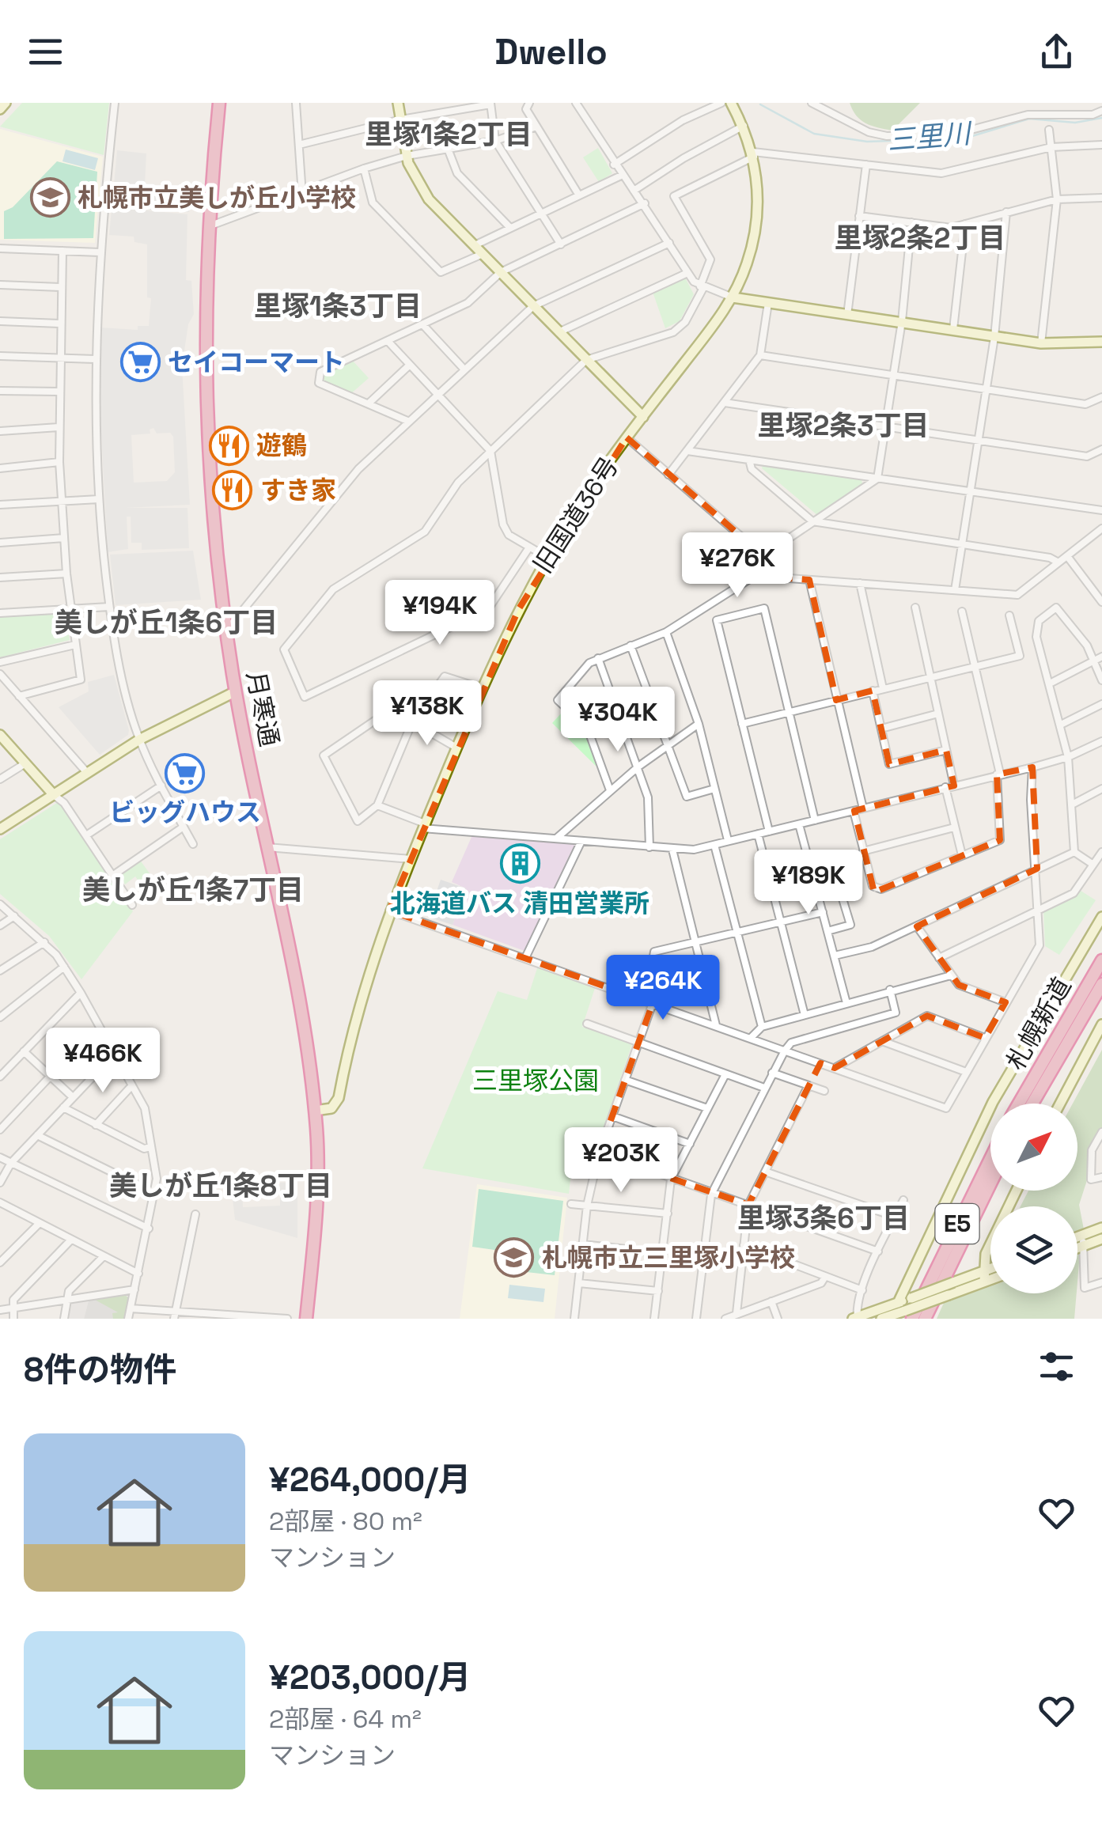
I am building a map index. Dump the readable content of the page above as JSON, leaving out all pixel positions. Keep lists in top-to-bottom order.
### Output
{
  "streets": {
    "highway": ["月寒通", "E5"],
    "street": ["旧国道36号", "札幌新道"]
  },
  "crossings": [
    ["旧国道36号", "月寒通"],
    ["札幌新道", "E5"]
  ],
  "districts": [
    "里塚1条2丁目",
    "里塚2条2丁目",
    "里塚1条3丁目",
    "里塚2条3丁目",
    "美しが丘1条6丁目",
    "美しが丘1条7丁目",
    "美しが丘1条8丁目",
    "里塚3条6丁目"
  ],
  "water": ["三里川"],
  "parks": ["三里塚公園"],
  "places": {
    "school or university": ["札幌市立美しが丘小学校", "札幌市立三里塚小学校"],
    "supermarket": ["セイコーマート", "ビッグハウス"],
    "restaurant": ["遊鶴", "すき家"],
    "building": ["北海道バス 清田営業所"]
  },
  "north": "top right",
  "page": {
    "header": "Dwello",
    "price": [
      "¥276K",
      "¥194K",
      "¥138K",
      "¥304K",
      "¥189K",
      "¥264K",
      "¥466K",
      "¥203K"
    ],
    "heading": "8件の物件",
    "list": [
      {
        "name": "¥264,000/月",
        "note": "2部屋 · 80 m² · マンション"
      },
      {
        "name": "¥203,000/月",
        "note": "2部屋 · 64 m² · マンション"
      }
    ]
  }
}
